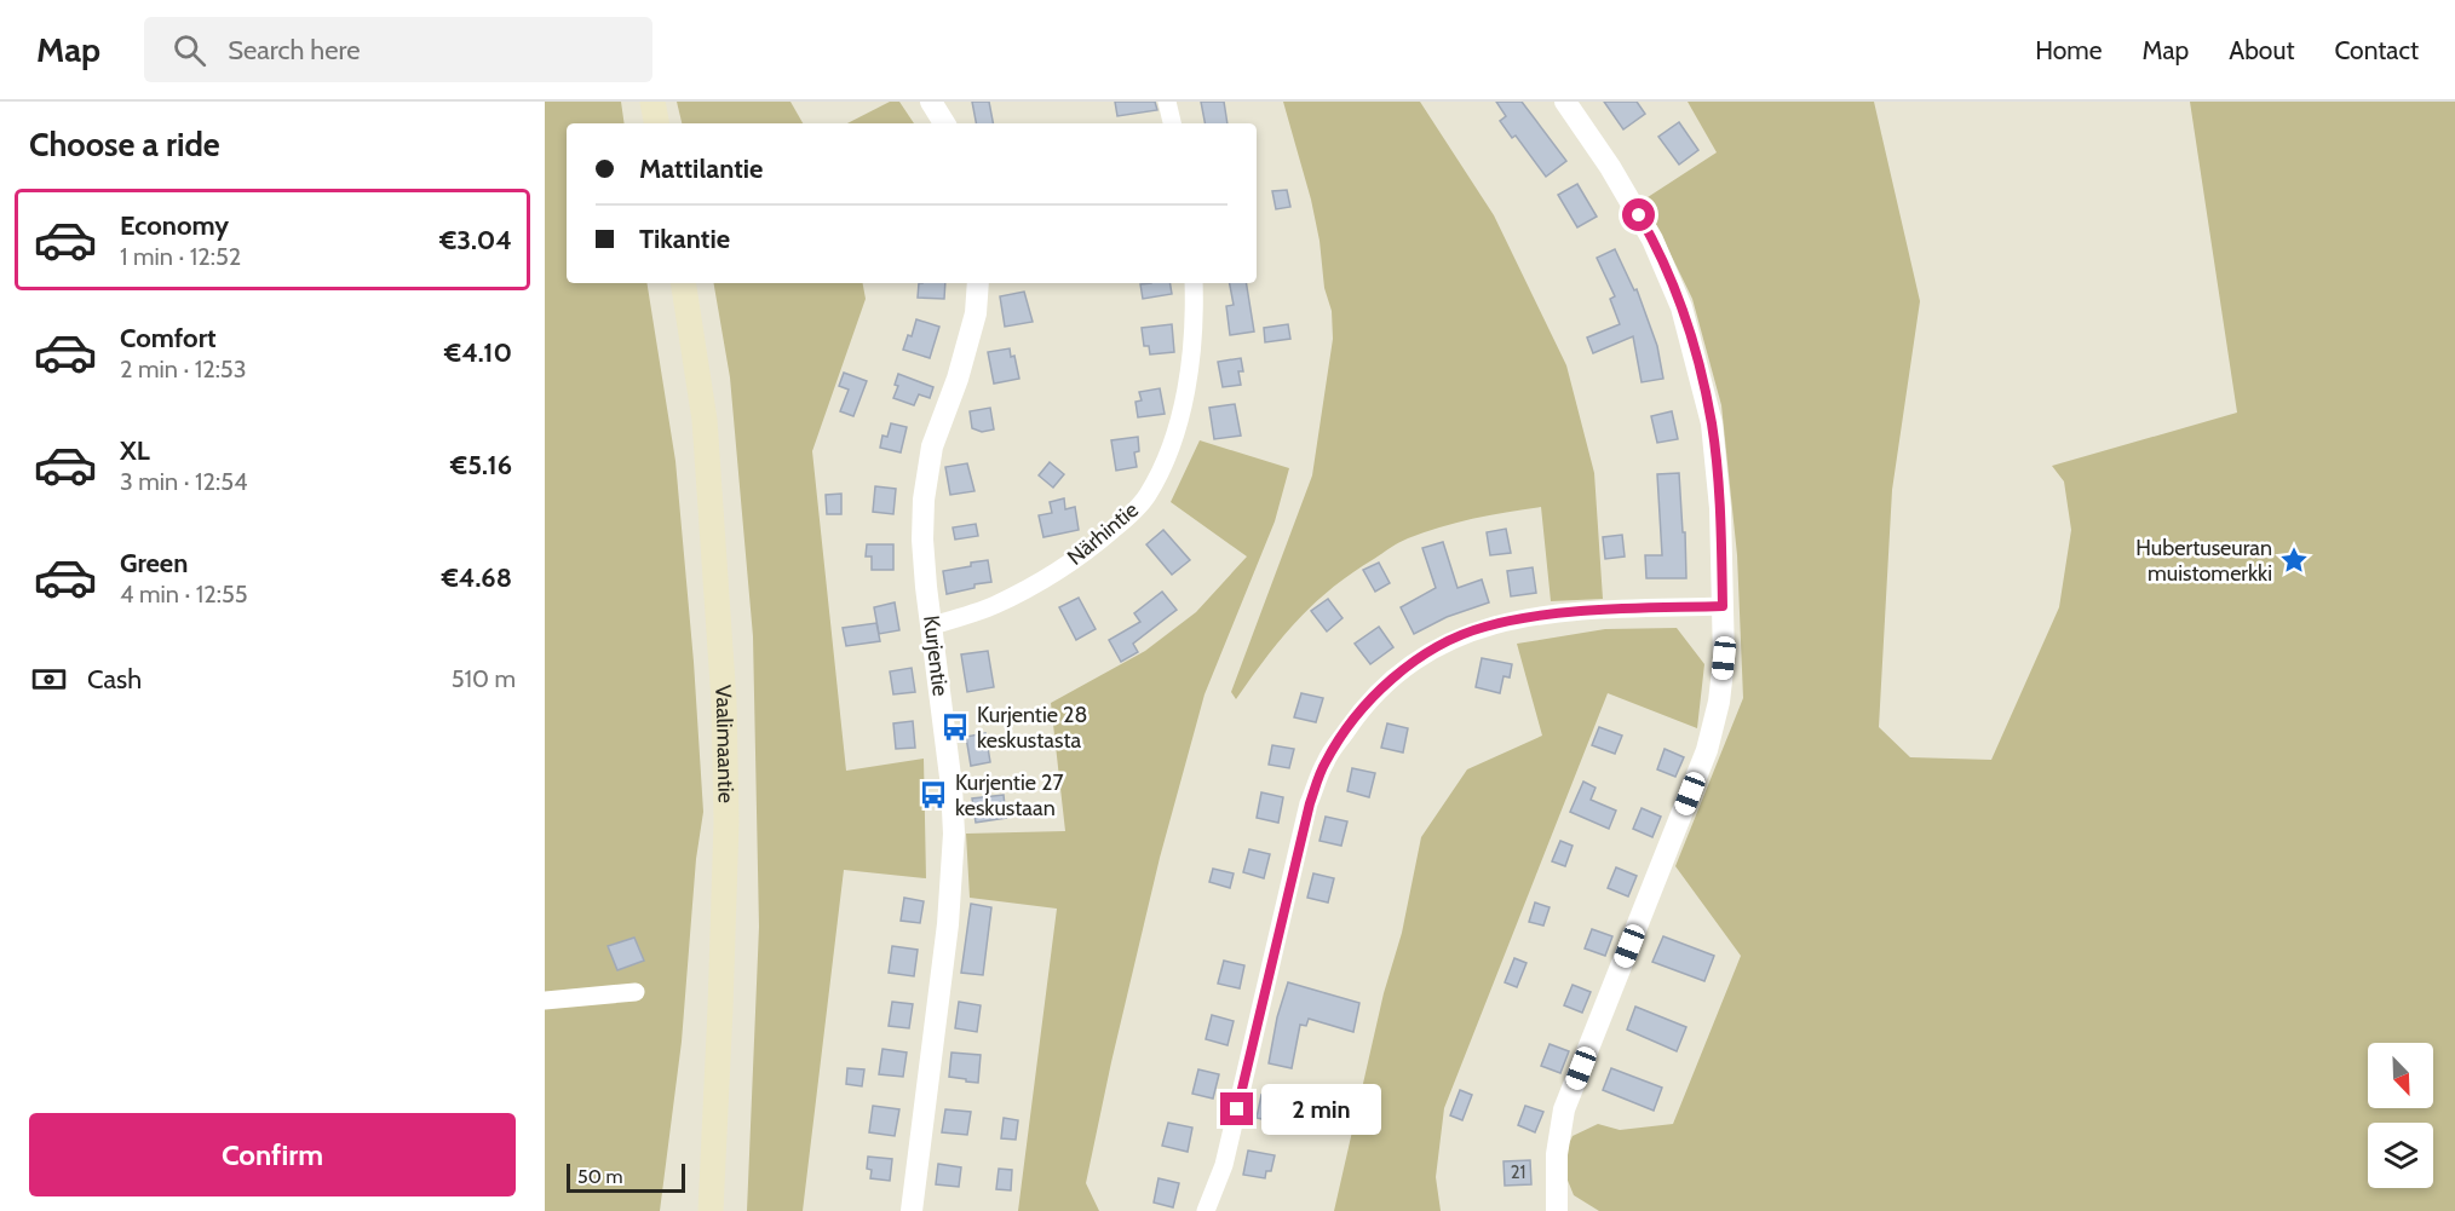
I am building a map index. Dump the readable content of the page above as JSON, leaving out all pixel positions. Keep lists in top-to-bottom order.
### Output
{
  "streets": {
    "main road": ["Vaalimaantie"],
    "street": ["Närhintie", "Kurjentie"]
  },
  "crossings": [
    ["Närhintie", "Kurjentie"]
  ],
  "places": {
    "place": ["Hubertuseuran muistomerkki"],
    "bus stop": ["Kurjentie 28 keskustasta", "Kurjentie 27 keskustaan"]
  },
  "house_numbers": ["21"],
  "scale_bar": "50 m",
  "north": "bottom right",
  "page": {
    "header": "Map",
    "search": "Search here",
    "nav": [
      "Home",
      "Map",
      "About",
      "Contact"
    ],
    "heading": "Choose a ride",
    "banner": ["Mattilantie", "Tikantie"],
    "list": [
      {
        "name": "Economy",
        "note": "1 min · 12:52",
        "value": "€3.04"
      },
      {
        "name": "Comfort",
        "note": "2 min · 12:53",
        "value": "€4.10"
      },
      {
        "name": "XL",
        "note": "3 min · 12:54",
        "value": "€5.16"
      },
      {
        "name": "Green",
        "note": "4 min · 12:55",
        "value": "€4.68"
      }
    ],
    "pay": ["Cash", "510 m"],
    "bubble": "2 min",
    "buttons": "Confirm",
    "scale": "50 m"
  }
}
